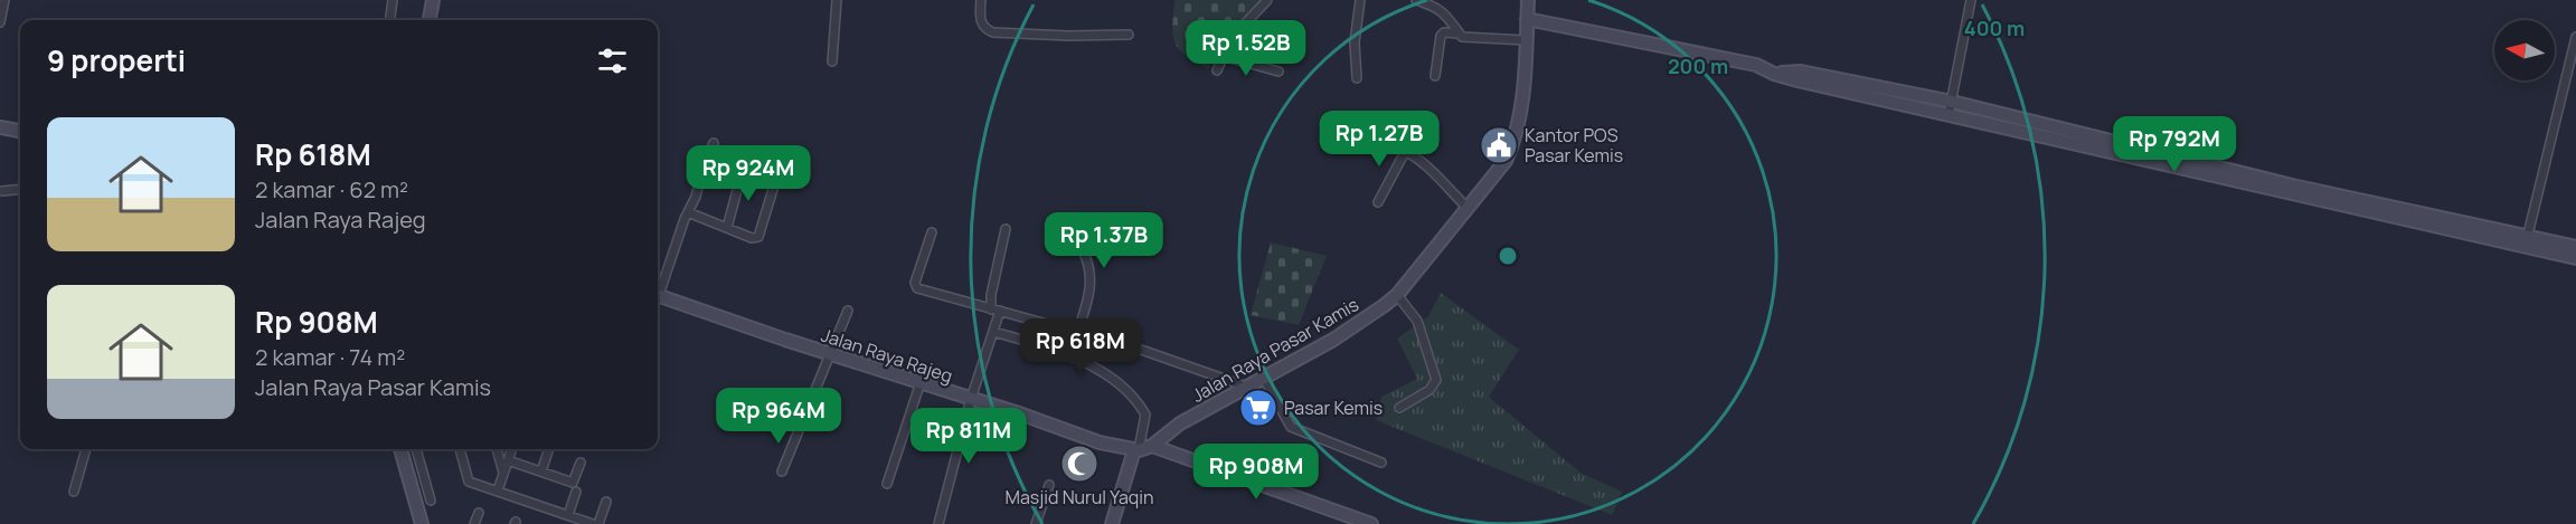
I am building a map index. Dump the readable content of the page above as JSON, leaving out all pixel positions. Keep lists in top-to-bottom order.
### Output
{
  "streets": {
    "street": ["Jalan Raya Pasar Kamis", "Jalan Raya Rajeg"]
  },
  "places": {
    "public building": ["Kantor POS Pasar Kemis"],
    "supermarket": ["Pasar Kemis"],
    "mosque": ["Masjid Nurul Yaqin"]
  },
  "north": "left",
  "page": {
    "price": [
      "Rp 1.52B",
      "Rp 1.27B",
      "Rp 792M",
      "Rp 924M",
      "Rp 1.37B",
      "Rp 618M",
      "Rp 964M",
      "Rp 811M",
      "Rp 908M"
    ],
    "heading": "9 properti",
    "list": [
      {
        "name": "Rp 618M",
        "note": "2 kamar · 62 m² · Jalan Raya Rajeg"
      },
      {
        "name": "Rp 908M",
        "note": "2 kamar · 74 m² · Jalan Raya Pasar Kamis"
      }
    ]
  },
  "rings": ["400 m", "200 m"]
}
